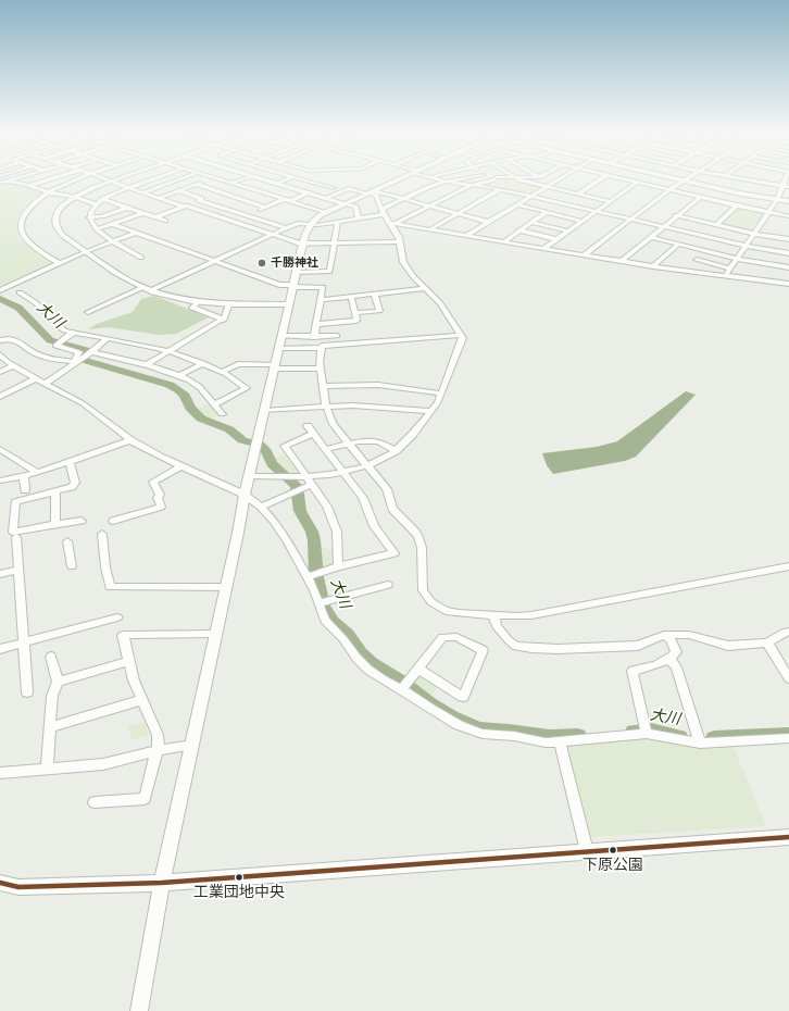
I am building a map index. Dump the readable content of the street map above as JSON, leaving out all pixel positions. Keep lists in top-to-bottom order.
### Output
{
  "water": ["大川"],
  "places": ["千勝神社", "下原公園", "工業団地中央"]
}
